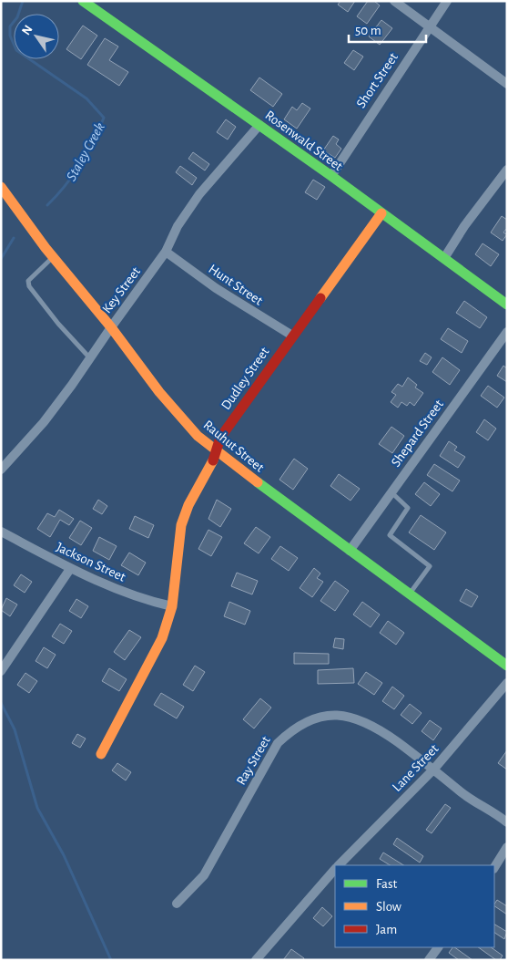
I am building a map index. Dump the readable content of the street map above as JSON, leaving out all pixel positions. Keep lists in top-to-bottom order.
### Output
{
  "streets": {
    "street": [
      "Short Street",
      "Rosenwald Street",
      "Hunt Street",
      "Key Street",
      "Dudley Street",
      "Shepard Street",
      "Rauhut Street",
      "Jackson Street",
      "Ray Street",
      "Lane Street"
    ]
  },
  "crossings": [
    ["Short Street", "Rosenwald Street"],
    ["Rosenwald Street", "Key Street"],
    ["Rosenwald Street", "Dudley Street"],
    ["Hunt Street", "Key Street"],
    ["Hunt Street", "Dudley Street"],
    ["Key Street", "Rauhut Street"],
    ["Dudley Street", "Rauhut Street"],
    ["Dudley Street", "Jackson Street"],
    ["Shepard Street", "Rauhut Street"],
    ["Ray Street", "Lane Street"]
  ],
  "water": ["Staley Creek"],
  "legend": ["Fast", "Slow", "Jam"],
  "scale_bar": "50 m",
  "north": "top left"
}
